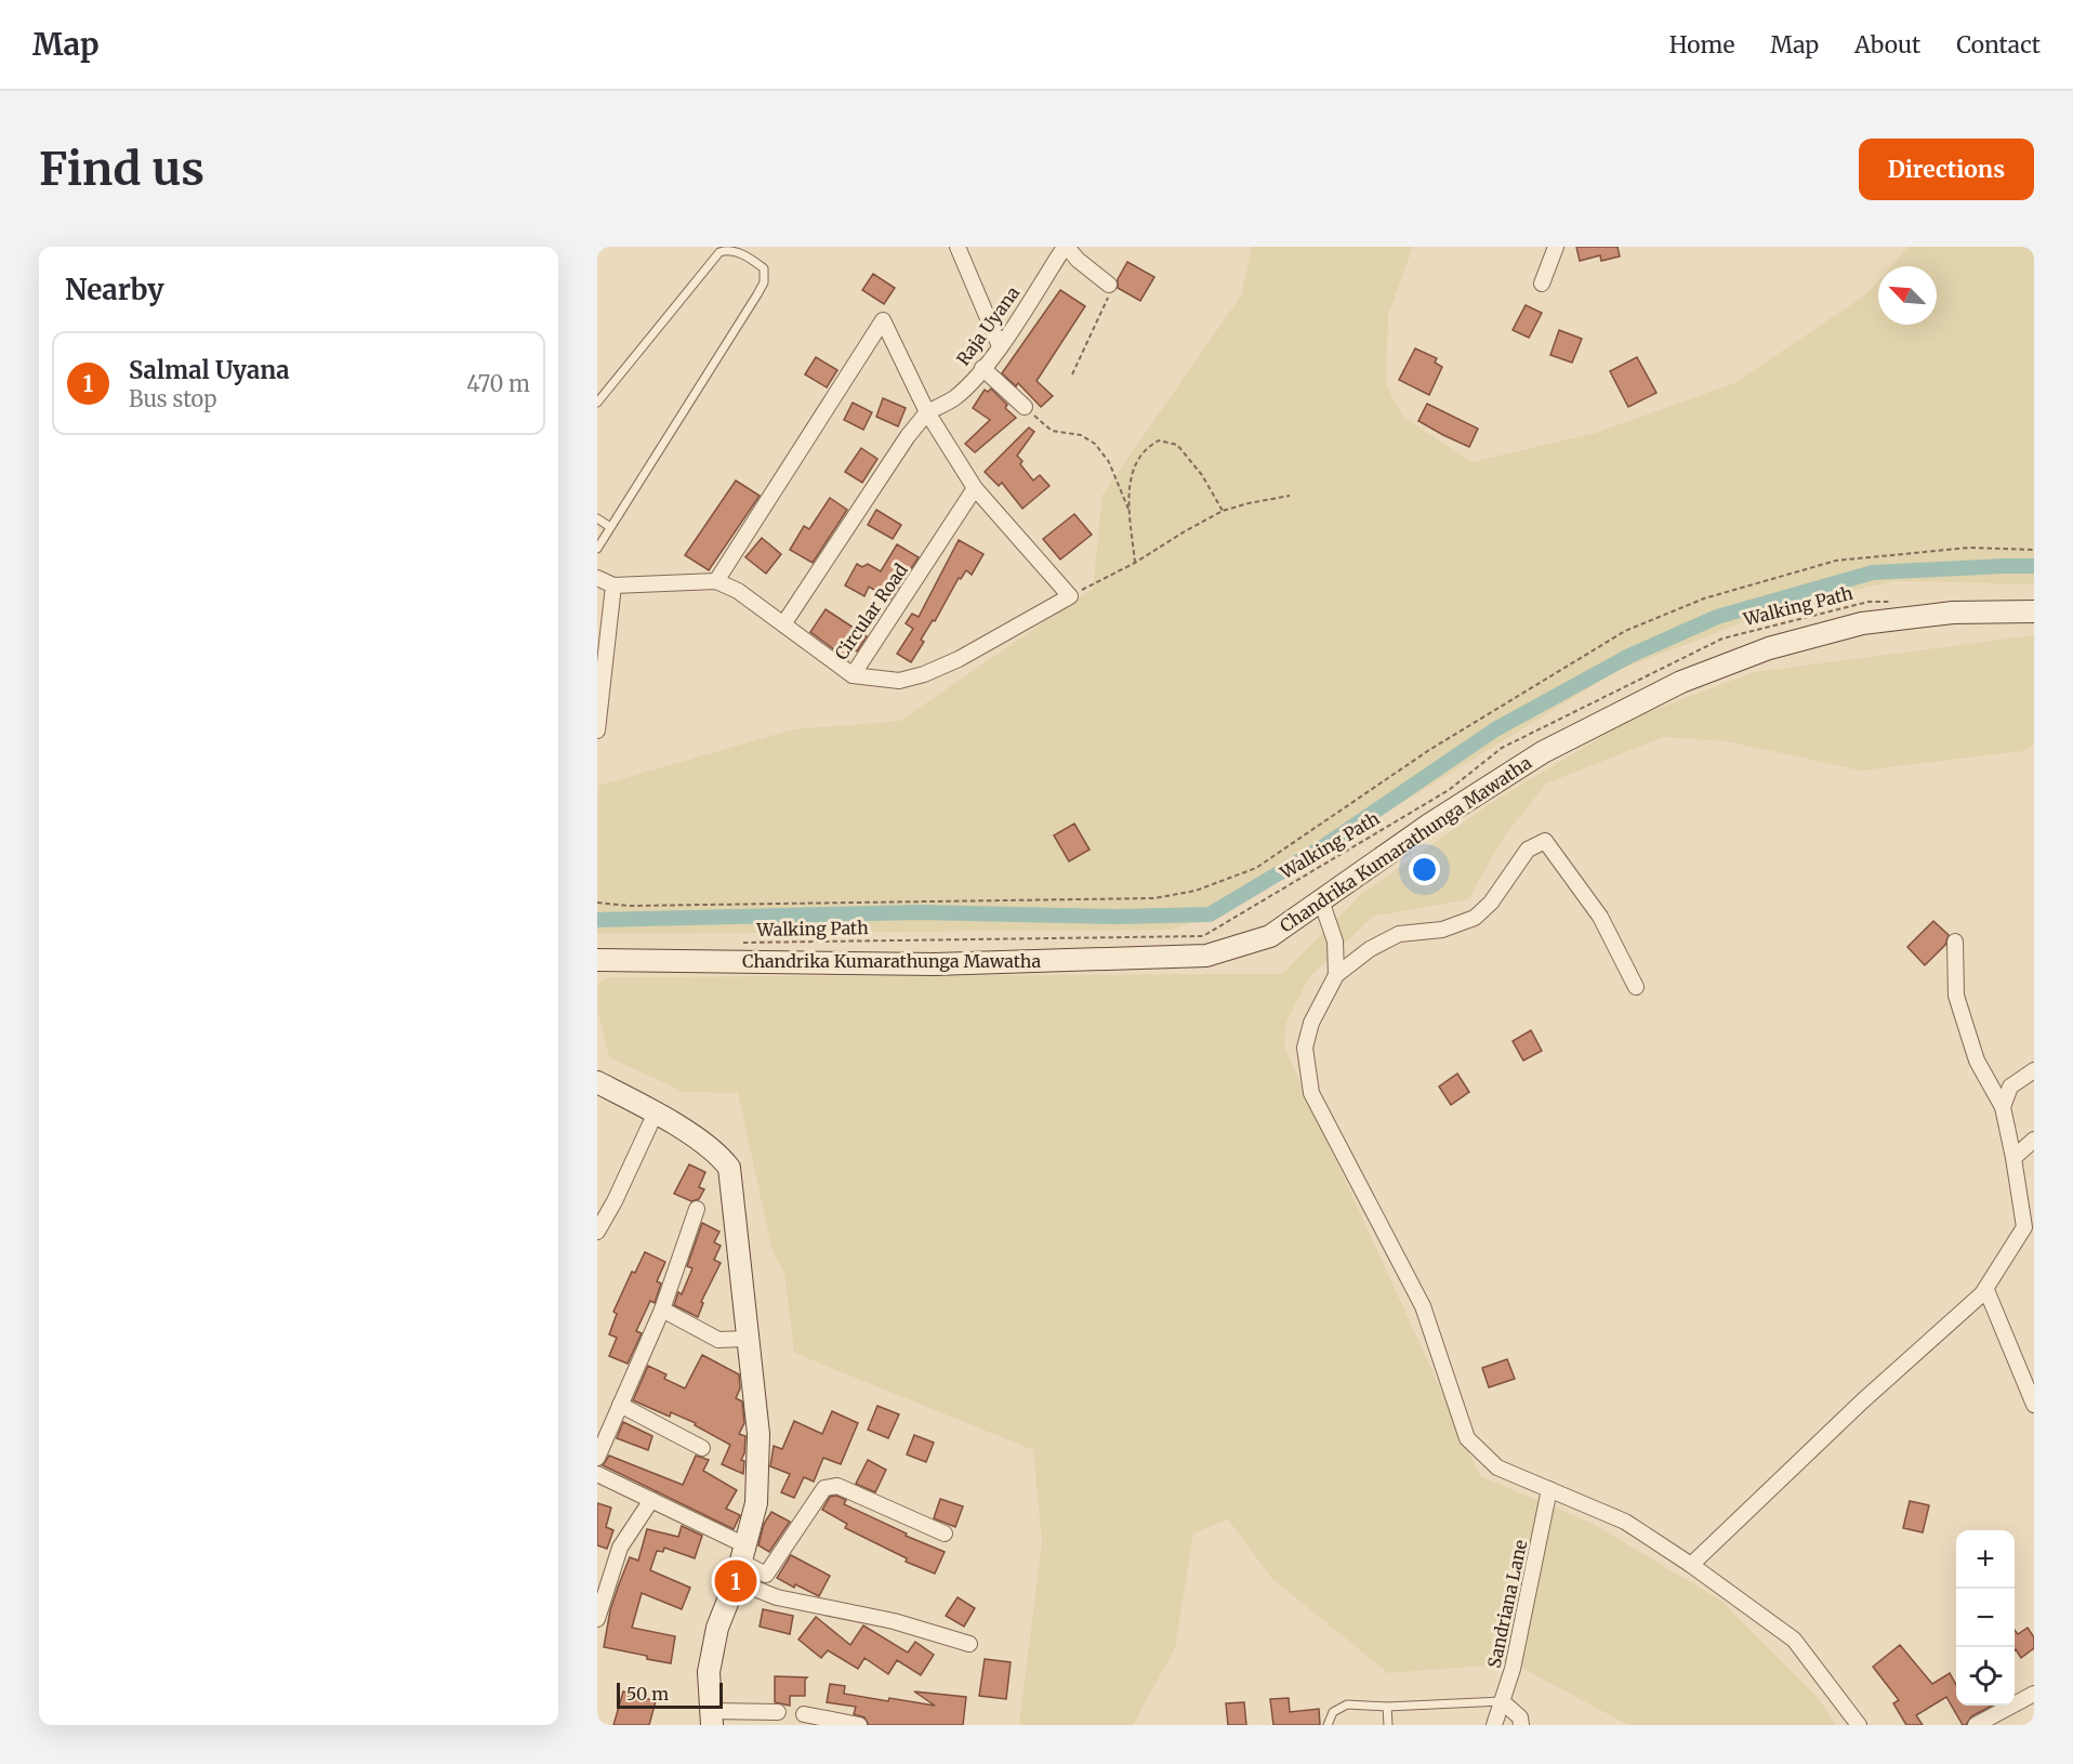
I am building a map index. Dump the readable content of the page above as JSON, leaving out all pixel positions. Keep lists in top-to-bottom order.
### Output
{
  "streets": {
    "main road": ["Chandrika Kumarathunga Mawatha"],
    "street": ["Raja Uyana", "Circular Road", "Sandriana Lane"],
    "path": ["Walking Path"]
  },
  "scale_bar": "50 m",
  "north": "top left",
  "page": {
    "header": "Map",
    "nav": [
      "Home",
      "Map",
      "About",
      "Contact"
    ],
    "buttons": "Directions",
    "title": "Find us",
    "heading": "Nearby",
    "list": [
      {
        "mark": "1",
        "name": "Salmal Uyana",
        "note": "Bus stop",
        "value": "470 m"
      }
    ],
    "map_buttons": ["+", "−"],
    "pins": "1",
    "scale": "50 m"
  }
}
